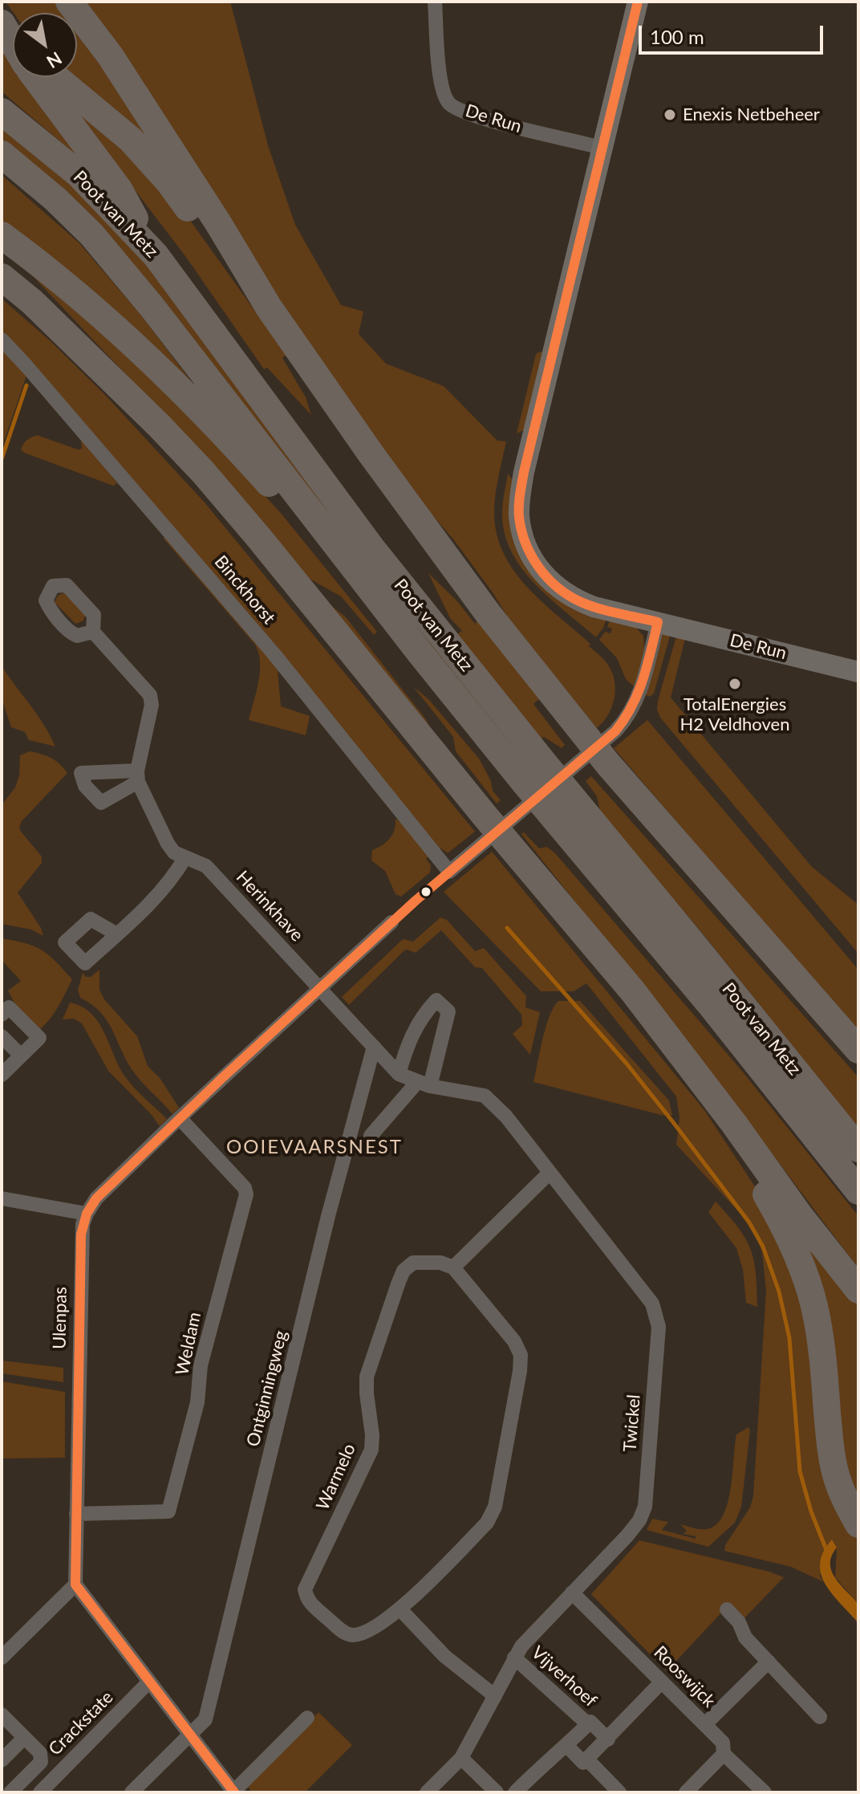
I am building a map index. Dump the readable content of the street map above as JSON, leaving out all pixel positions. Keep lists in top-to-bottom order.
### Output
{
  "streets": {
    "highway": ["Poot van Metz"],
    "street": [
      "De Run",
      "Binckhorst",
      "Herinkhave",
      "Ulenpas",
      "Weldam",
      "Ontginningweg",
      "Twickel",
      "Warmelo",
      "Vijverhoef",
      "Rooswijck",
      "Crackstate"
    ]
  },
  "crossings": [
    ["Herinkhave", "Ulenpas"],
    ["Herinkhave", "Twickel"],
    ["Ulenpas", "Weldam"],
    ["Ulenpas", "Twickel"],
    ["Ontginningweg", "Twickel"],
    ["Twickel", "Vijverhoef"],
    ["Twickel", "Rooswijck"]
  ],
  "districts": ["OOIEVAARSNEST"],
  "places": ["Enexis Netbeheer", "TotalEnergies H2 Veldhoven"],
  "scale_bar": "100 m",
  "north": "bottom right"
}
